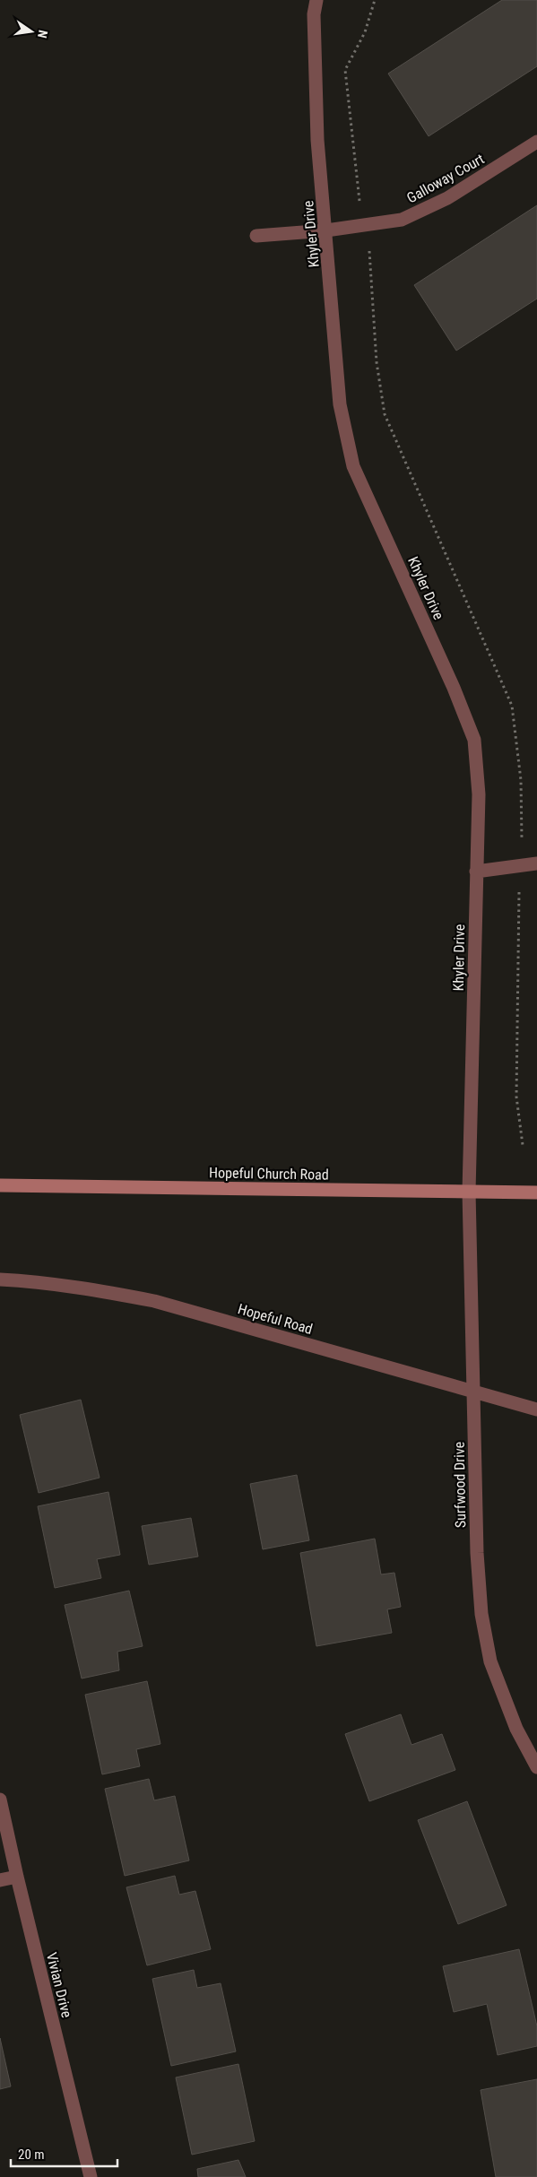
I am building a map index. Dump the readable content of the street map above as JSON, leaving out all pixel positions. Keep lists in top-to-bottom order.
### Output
{
  "streets": {
    "main road": ["Hopeful Church Road"],
    "street": [
      "Galloway Court",
      "Khyler Drive",
      "Hopeful Road",
      "Surfwood Drive",
      "Vivian Drive"
    ]
  },
  "crossings": [
    ["Galloway Court", "Khyler Drive"],
    ["Khyler Drive", "Hopeful Church Road"],
    ["Khyler Drive", "Surfwood Drive"],
    ["Hopeful Church Road", "Surfwood Drive"],
    ["Hopeful Road", "Surfwood Drive"]
  ],
  "scale_bar": "20 m",
  "north": "right"
}
